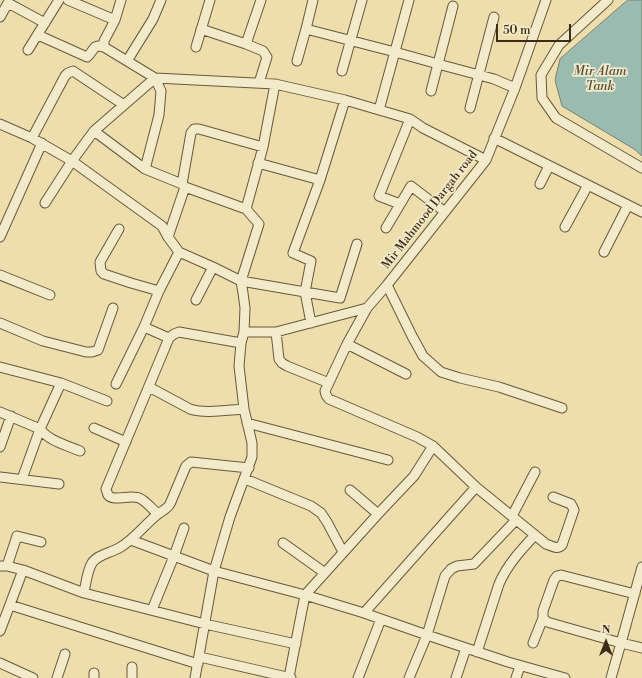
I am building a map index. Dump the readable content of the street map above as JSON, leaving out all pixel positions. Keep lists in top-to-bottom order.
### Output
{
  "streets": {
    "street": ["Mir Mahmood Dargah road"]
  },
  "water": ["Mir Alam Tank"],
  "scale_bar": "50 m",
  "north": "top"
}
